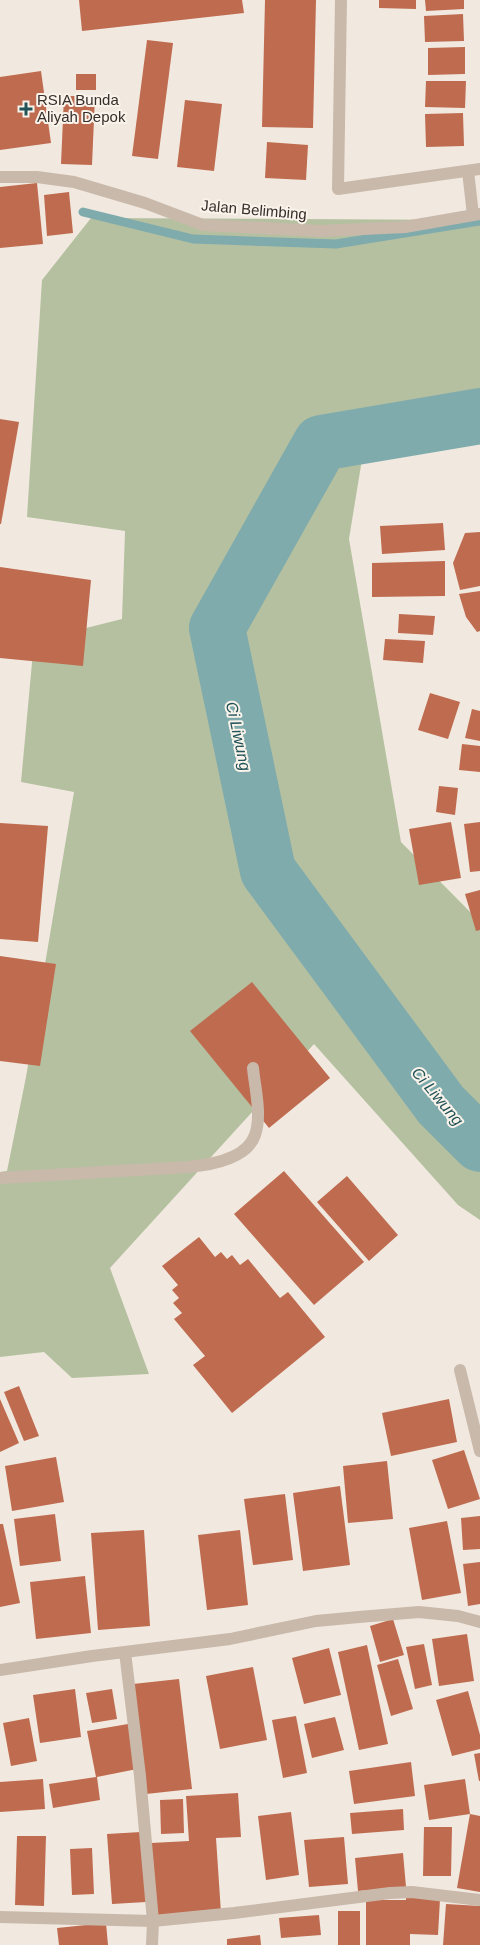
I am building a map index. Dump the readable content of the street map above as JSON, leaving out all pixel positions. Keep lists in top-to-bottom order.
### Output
{
  "streets": {
    "street": ["Jalan Belimbing"]
  },
  "water": ["Ci Liwung"],
  "places": {
    "health": ["RSIA Bunda Aliyah Depok"]
  }
}
